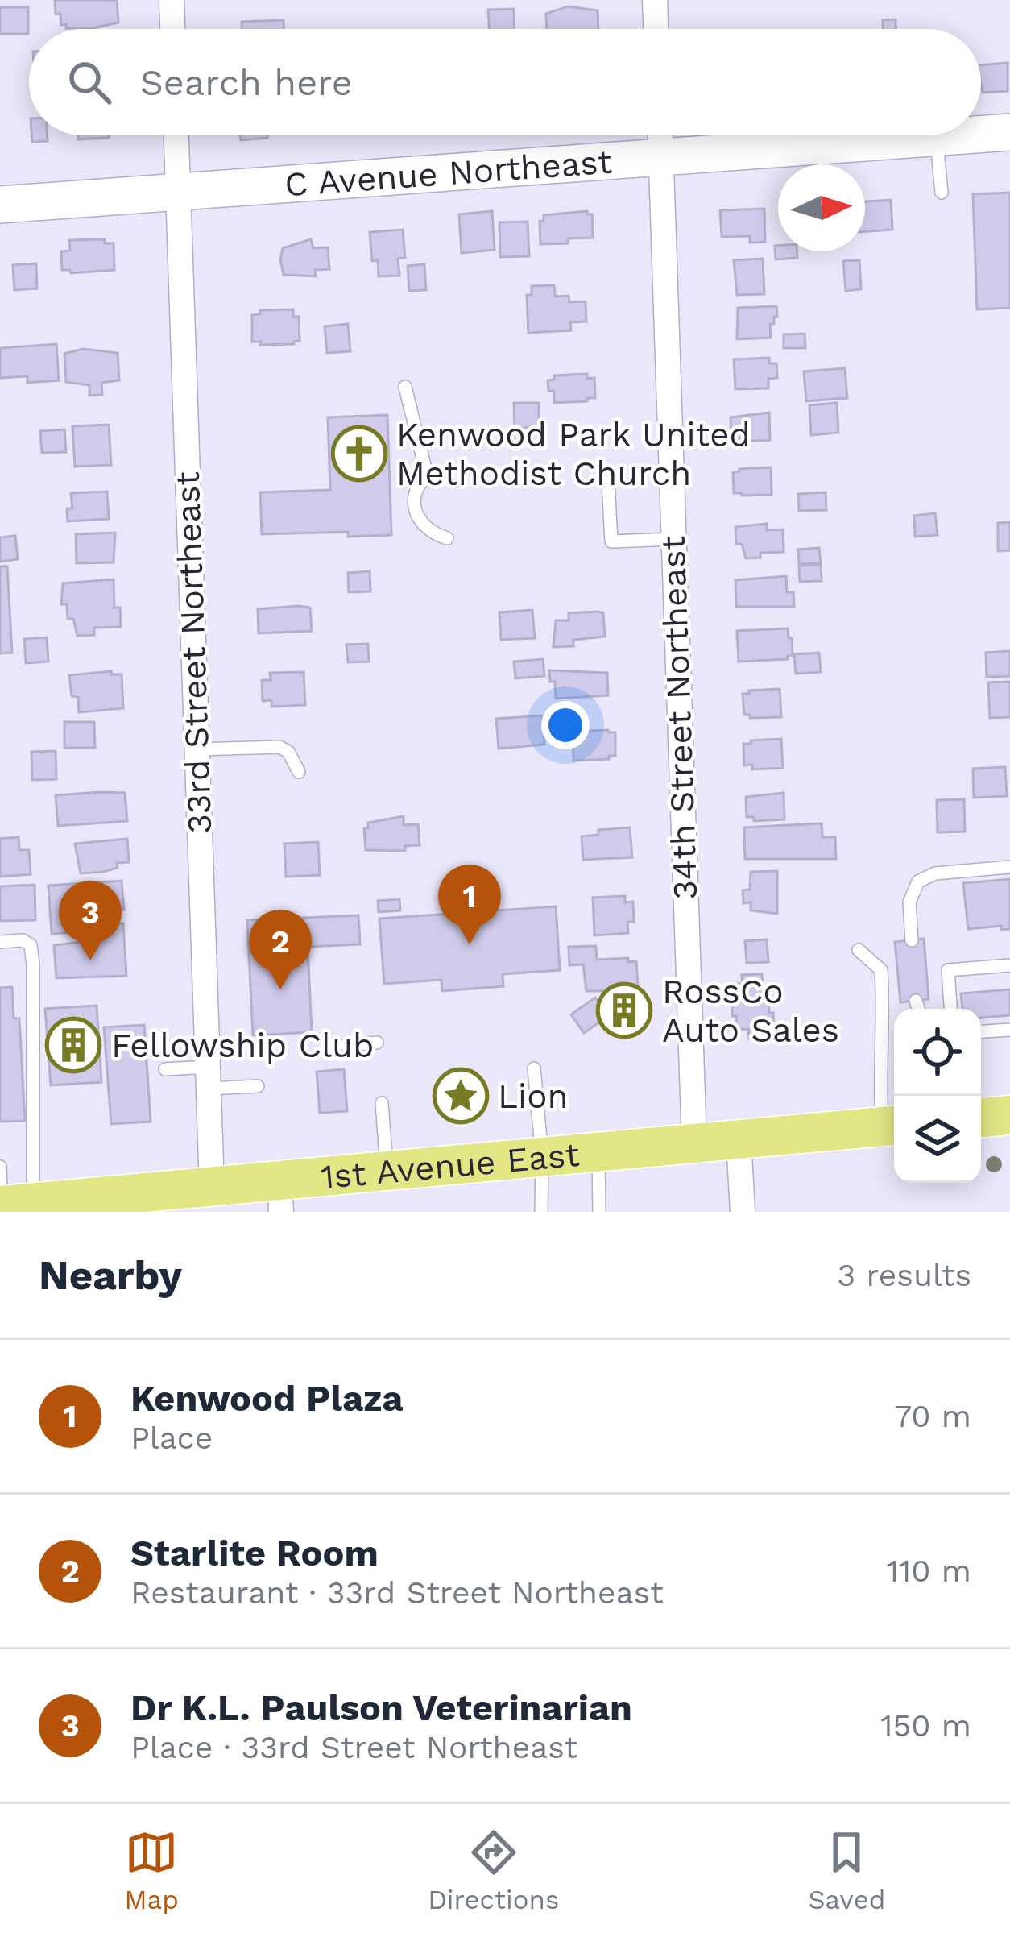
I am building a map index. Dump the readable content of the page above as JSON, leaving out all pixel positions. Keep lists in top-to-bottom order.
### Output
{
  "streets": {
    "main road": ["1st Avenue East"],
    "street": ["C Avenue Northeast", "33rd Street Northeast", "34th Street Northeast"]
  },
  "crossings": [
    ["C Avenue Northeast", "33rd Street Northeast"],
    ["C Avenue Northeast", "34th Street Northeast"],
    ["33rd Street Northeast", "1st Avenue East"],
    ["34th Street Northeast", "1st Avenue East"]
  ],
  "places": {
    "church": ["Kenwood Park United Methodist Church"],
    "building": ["RossCo Auto Sales", "Fellowship Club"],
    "place": ["Lion"]
  },
  "north": "right",
  "page": {
    "search": "Search here",
    "pins": ["1", "3", "2"],
    "heading": ["Nearby", "3 results"],
    "list": [
      {
        "mark": "1",
        "name": "Kenwood Plaza",
        "note": "Place",
        "value": "70 m"
      },
      {
        "mark": "2",
        "name": "Starlite Room",
        "note": "Restaurant · 33rd Street Northeast",
        "value": "110 m"
      },
      {
        "mark": "3",
        "name": "Dr K.L. Paulson Veterinarian",
        "note": "Place · 33rd Street Northeast",
        "value": "150 m"
      }
    ],
    "nav": ["Map", "Directions", "Saved"]
  }
}
